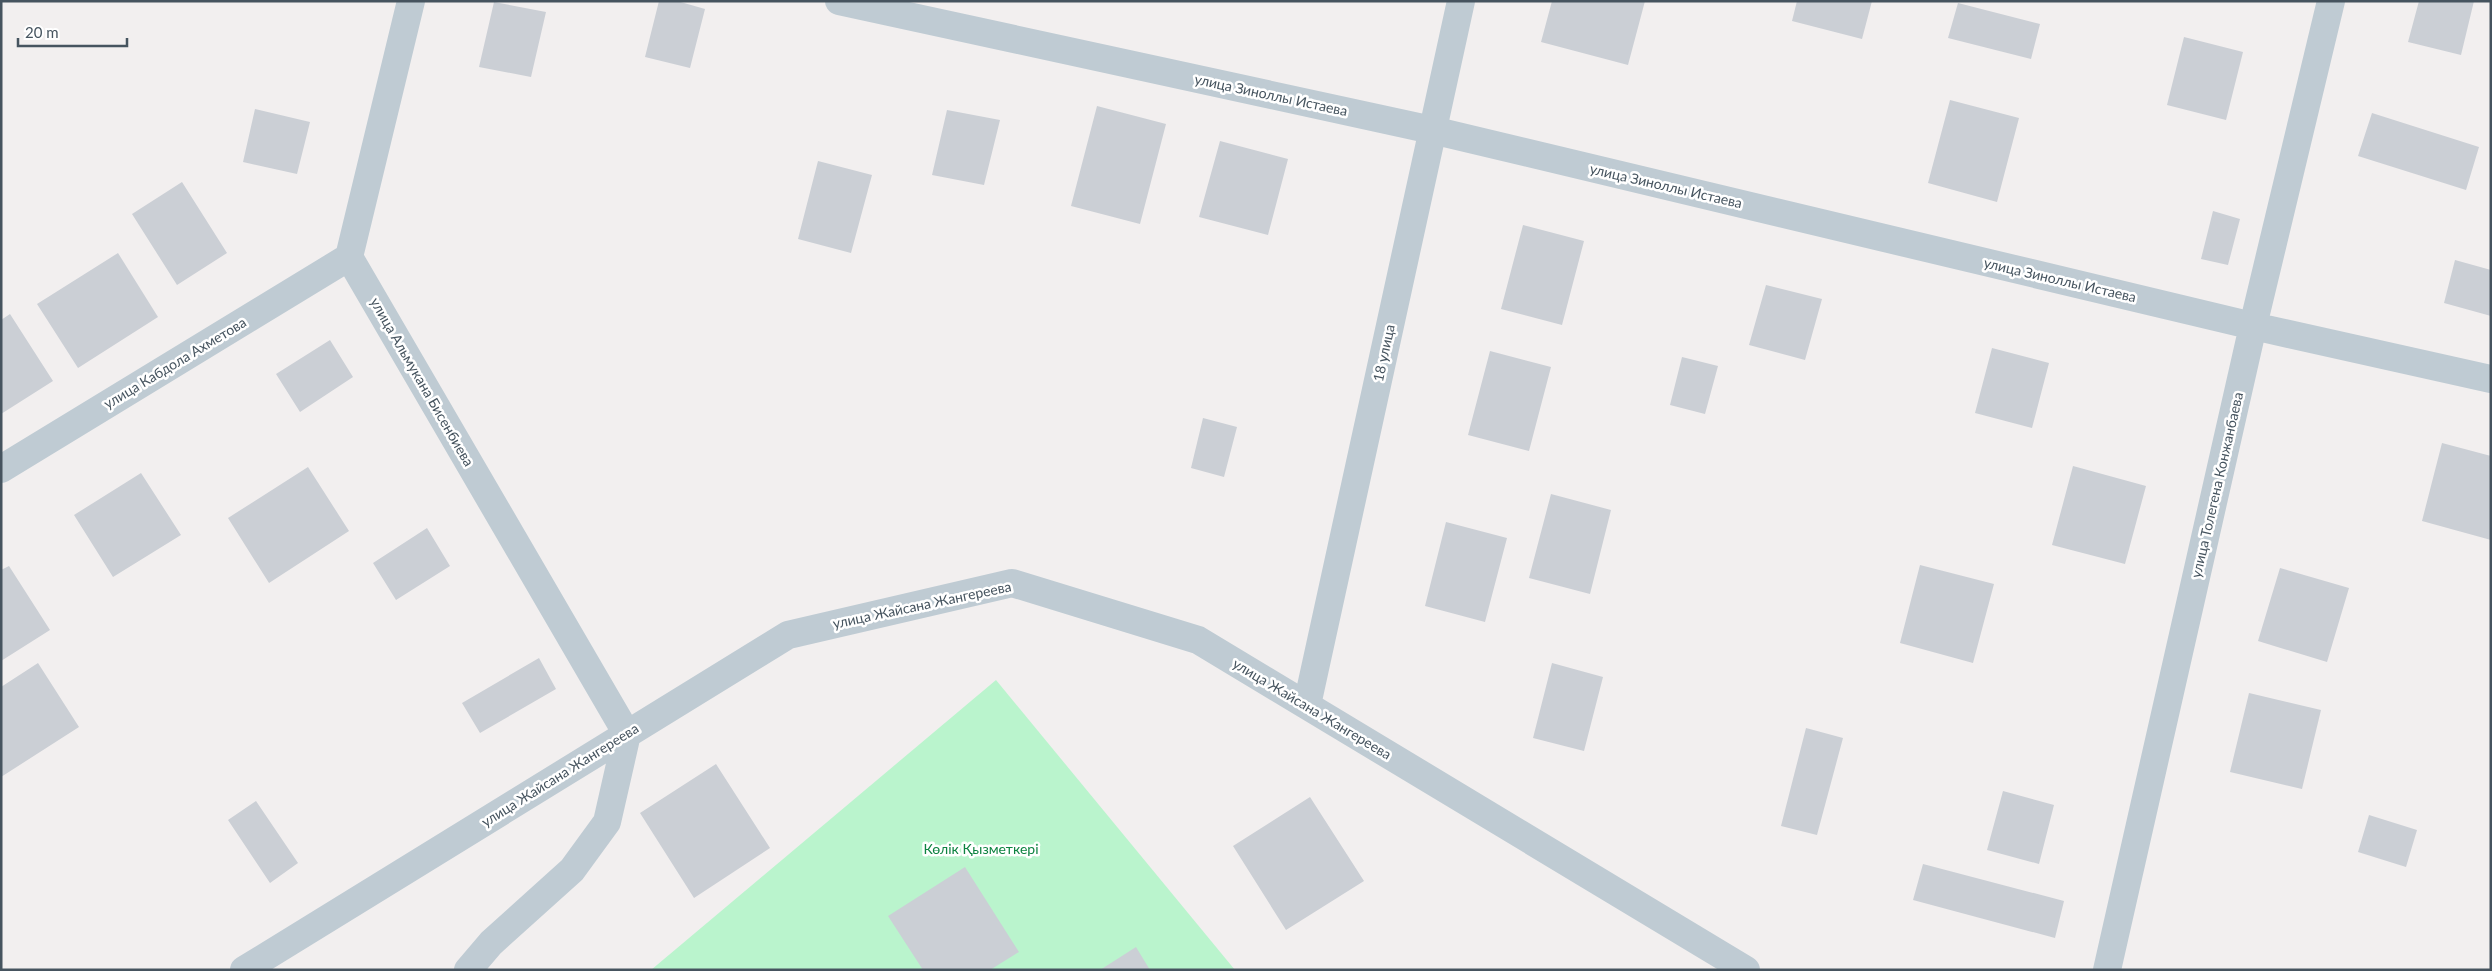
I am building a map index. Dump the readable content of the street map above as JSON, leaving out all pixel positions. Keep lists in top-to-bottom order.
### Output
{
  "streets": {
    "street": [
      "улица Зиноллы Истаева",
      "18 улица",
      "улица Кабдола Ахметова",
      "улица Альмукана Бисенбиева",
      "улица Толегена Конжанбаева",
      "улица Жайсана Жангереева"
    ]
  },
  "crossings": [
    ["улица Зиноллы Истаева", "18 улица"],
    ["улица Зиноллы Истаева", "улица Толегена Конжанбаева"],
    ["18 улица", "улица Жайсана Жангереева"],
    ["улица Кабдола Ахметова", "улица Альмукана Бисенбиева"],
    ["улица Альмукана Бисенбиева", "улица Жайсана Жангереева"]
  ],
  "parks": ["Көлік Қызметкері"],
  "scale_bar": "20 m"
}
